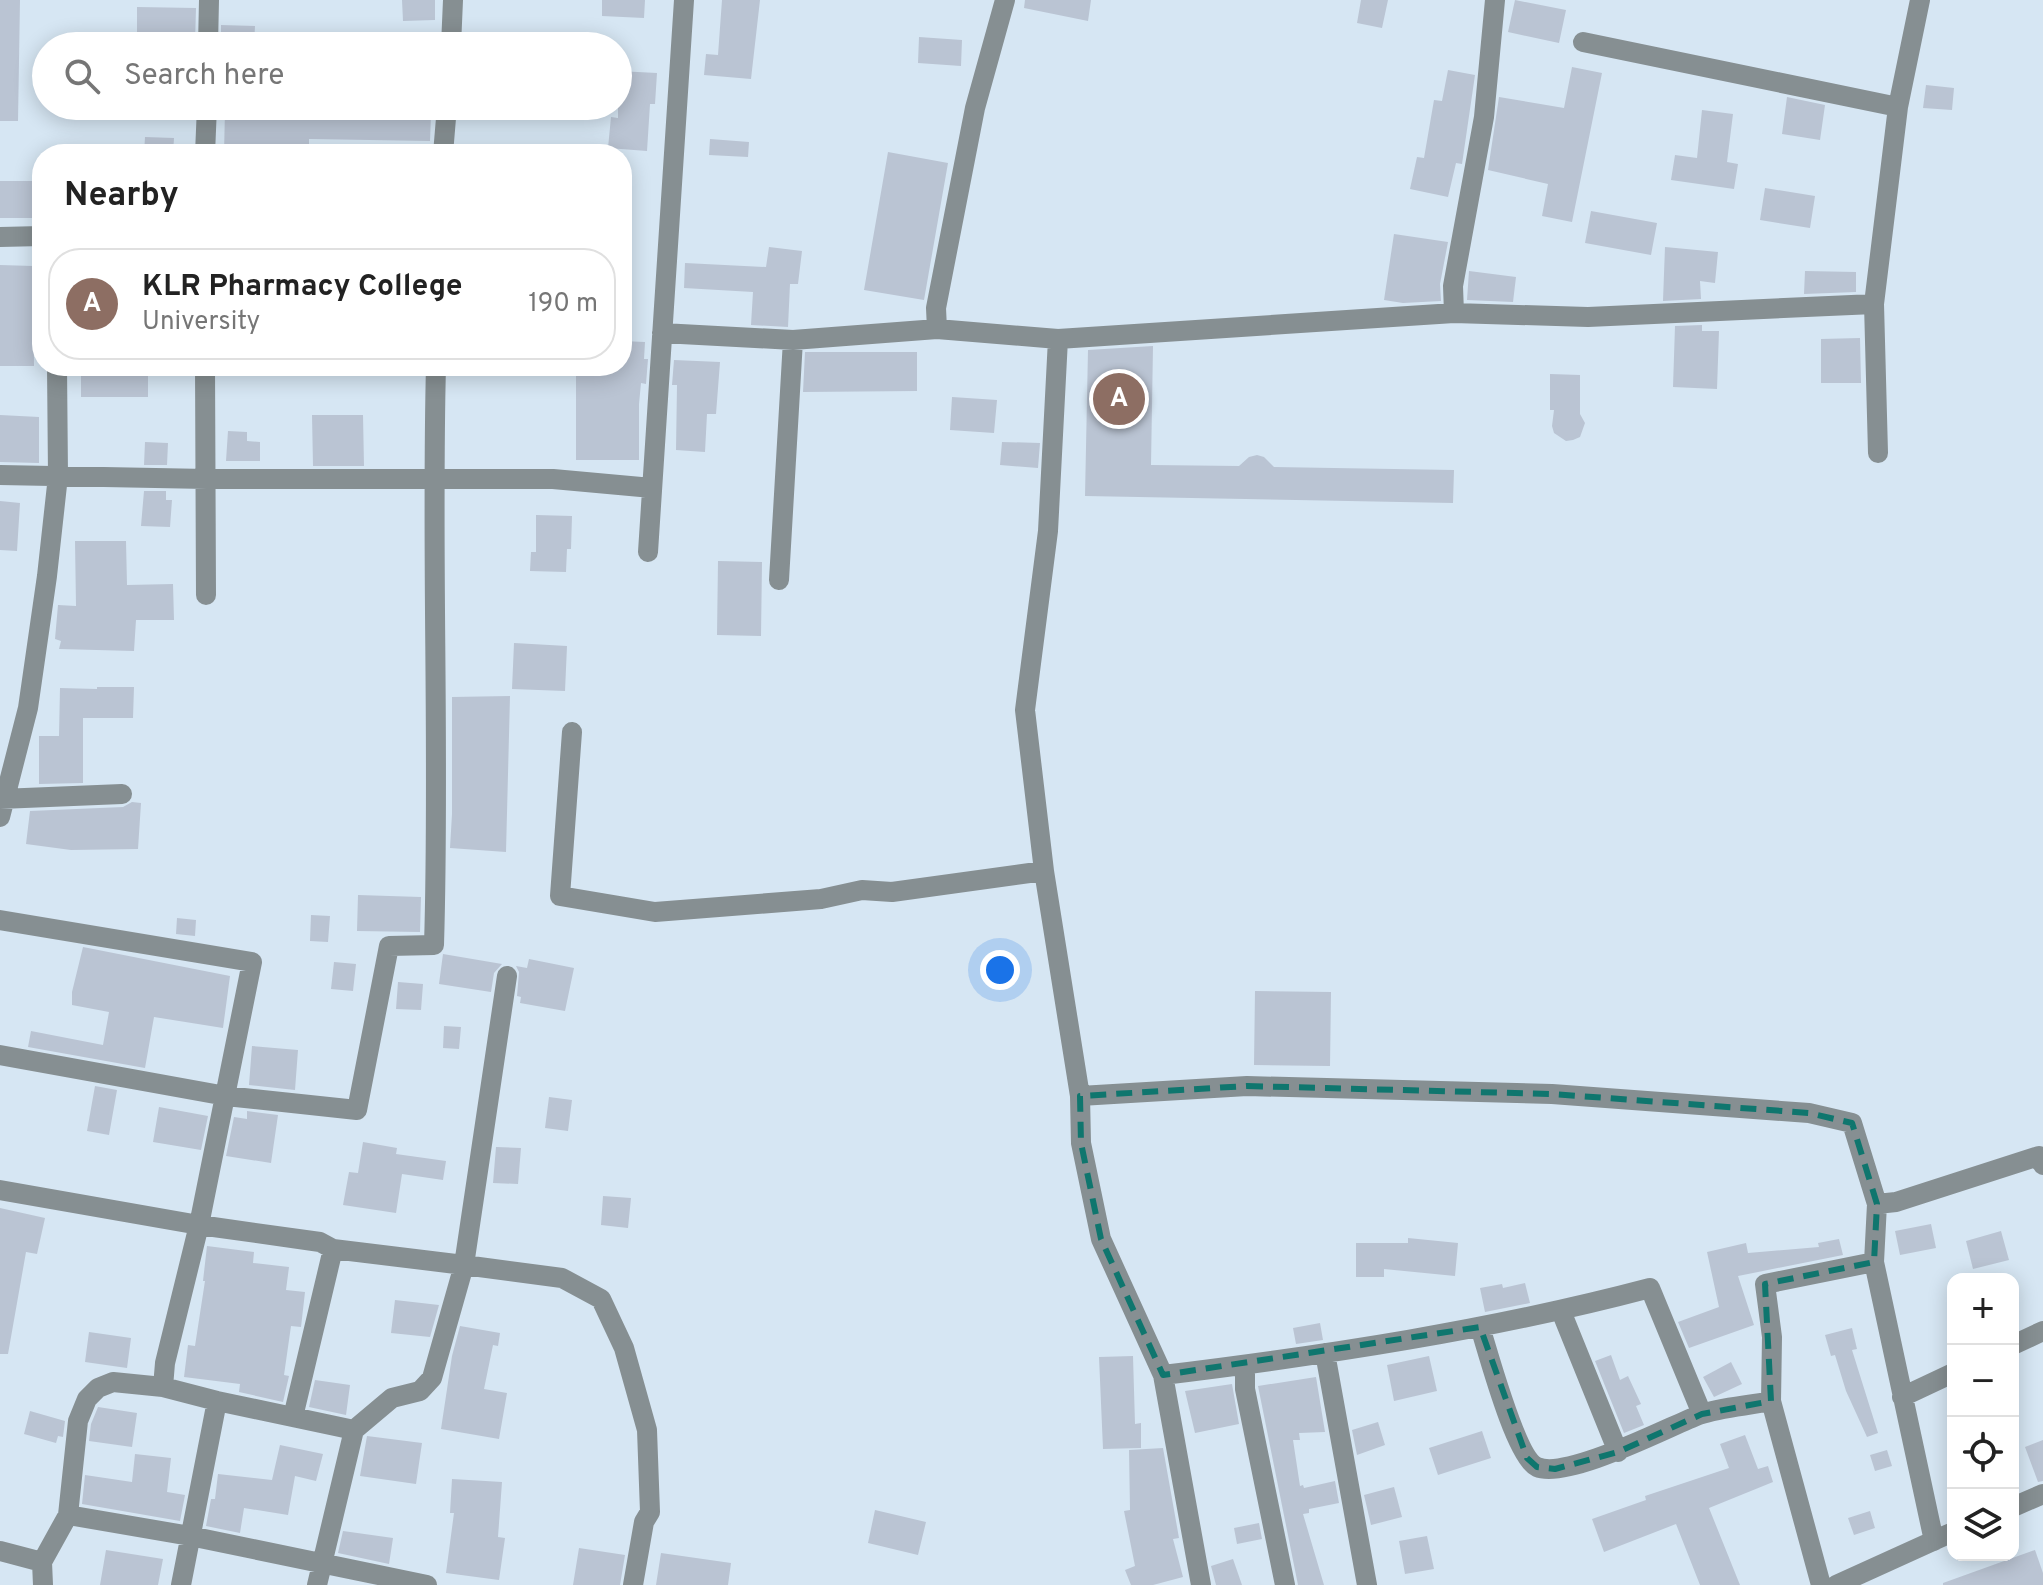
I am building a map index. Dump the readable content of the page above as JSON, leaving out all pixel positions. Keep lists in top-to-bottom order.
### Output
{
  "page": {
    "search": "Search here",
    "heading": "Nearby",
    "list": [
      {
        "mark": "A",
        "name": "KLR Pharmacy College",
        "note": "University",
        "value": "190 m"
      }
    ],
    "pins": "A",
    "map_buttons": ["+", "−"]
  }
}
